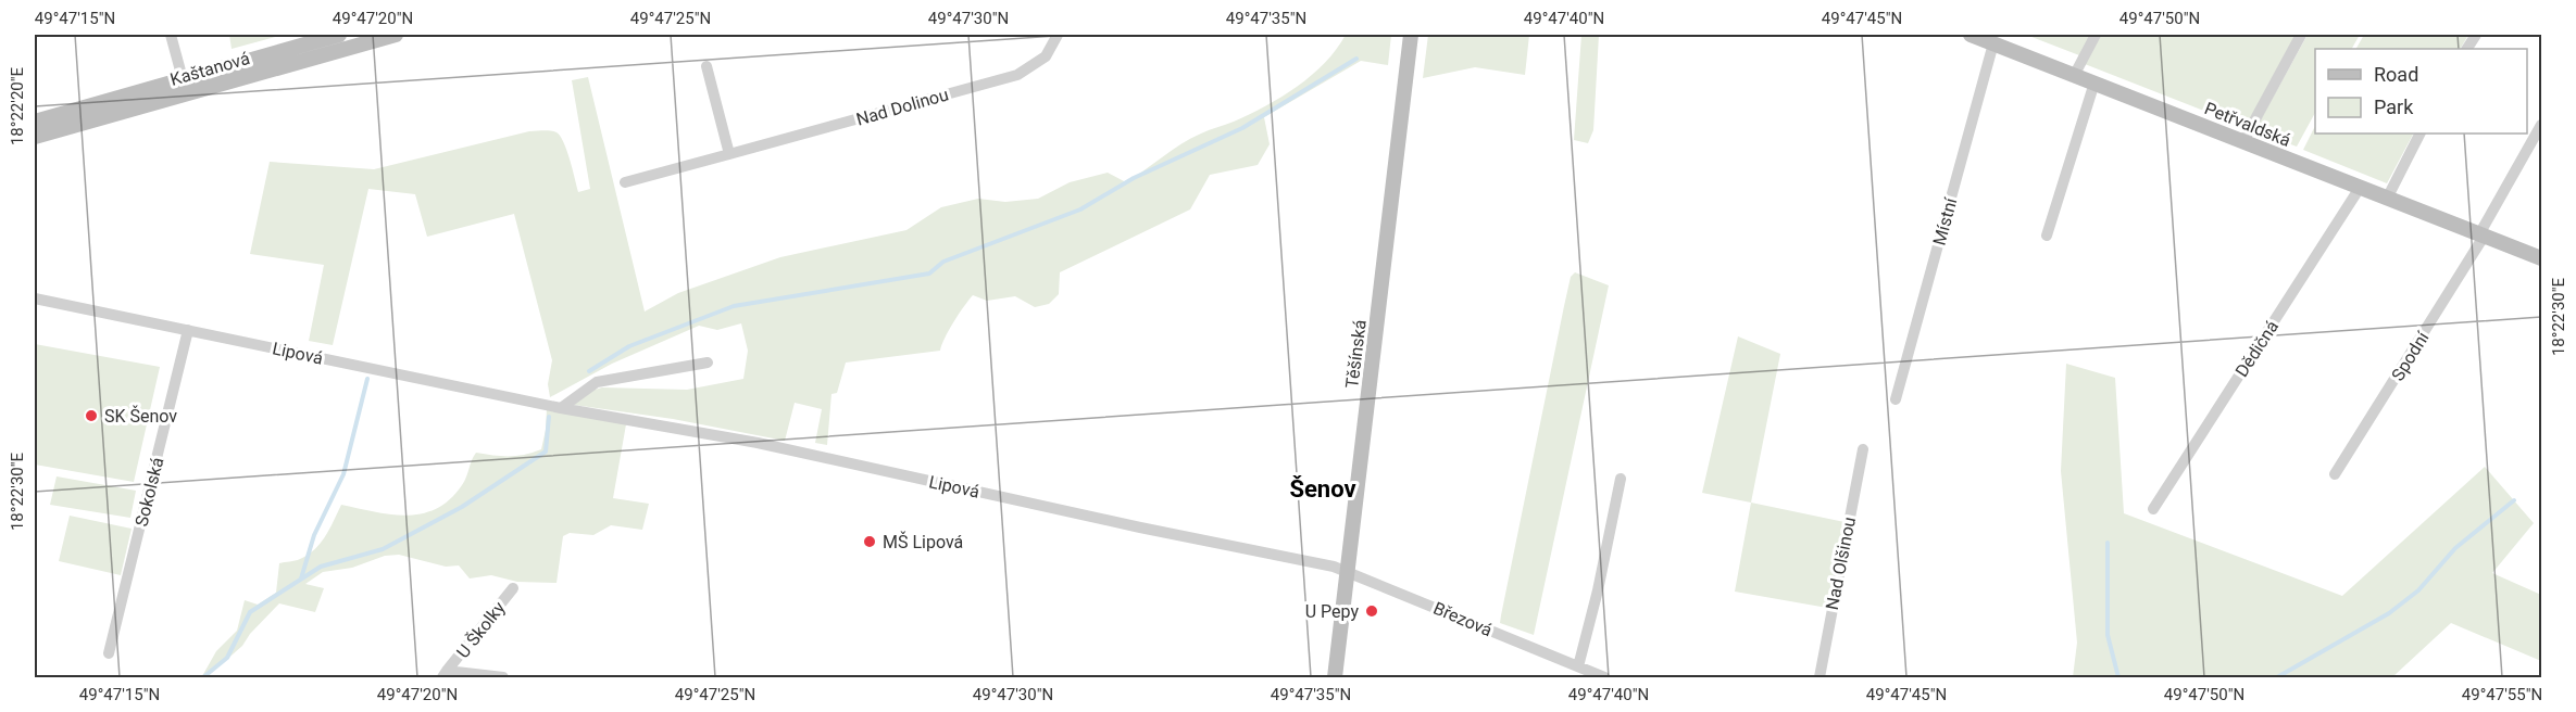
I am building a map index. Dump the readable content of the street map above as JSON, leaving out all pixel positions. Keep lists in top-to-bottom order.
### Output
{
  "streets": {
    "main road": ["Kaštanová", "Petřvaldská", "Těšínská"],
    "street": [
      "Nad Dolinou",
      "Místní",
      "Dědičná",
      "Lipová",
      "Spodní",
      "Sokolská",
      "Nad Olšinou",
      "Březová",
      "U Školky"
    ]
  },
  "crossings": [
    ["Petřvaldská", "Místní"],
    ["Petřvaldská", "Dědičná"],
    ["Petřvaldská", "Spodní"],
    ["Lipová", "Těšínská"],
    ["Lipová", "Sokolská"],
    ["Lipová", "Březová"],
    ["Těšínská", "Březová"]
  ],
  "districts": ["Šenov"],
  "places": ["SK Šenov", "MŠ Lipová", "U Pepy"],
  "legend": ["Road", "Park"],
  "coordinates": [
    "49°47'15\"N",
    "49°47'20\"N",
    "49°47'25\"N",
    "49°47'30\"N",
    "49°47'35\"N",
    "49°47'40\"N",
    "49°47'45\"N",
    "49°47'50\"N",
    "18°22'20\"E",
    "18°22'30\"E",
    "49°47'55\"N"
  ]
}
